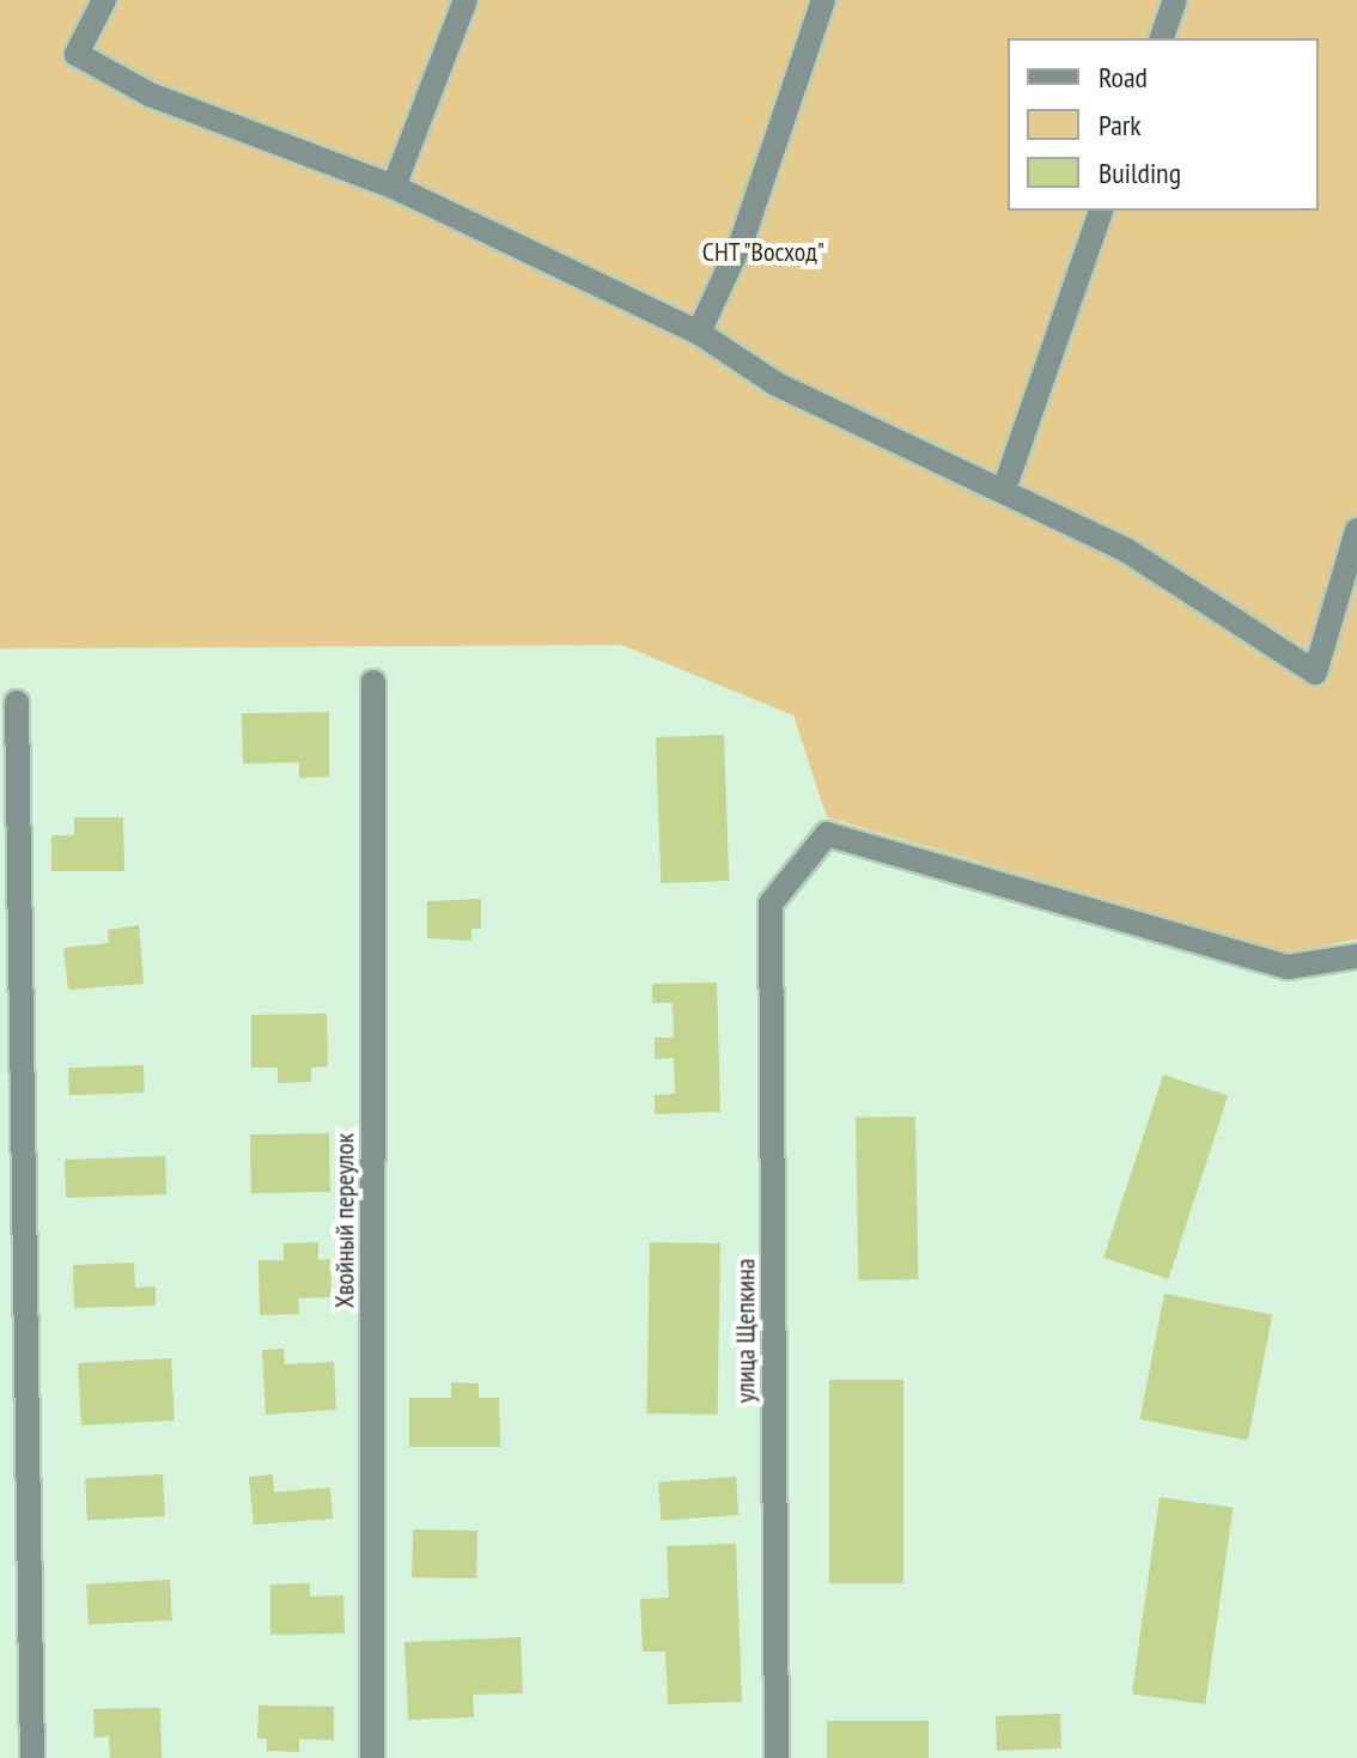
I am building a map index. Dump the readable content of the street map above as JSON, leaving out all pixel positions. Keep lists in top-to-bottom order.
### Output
{
  "streets": {
    "street": ["Хвойный переулок", "улица Щепкина"]
  },
  "parks": ["СНТ \"Восход\""],
  "legend": ["Road", "Park", "Building"]
}
